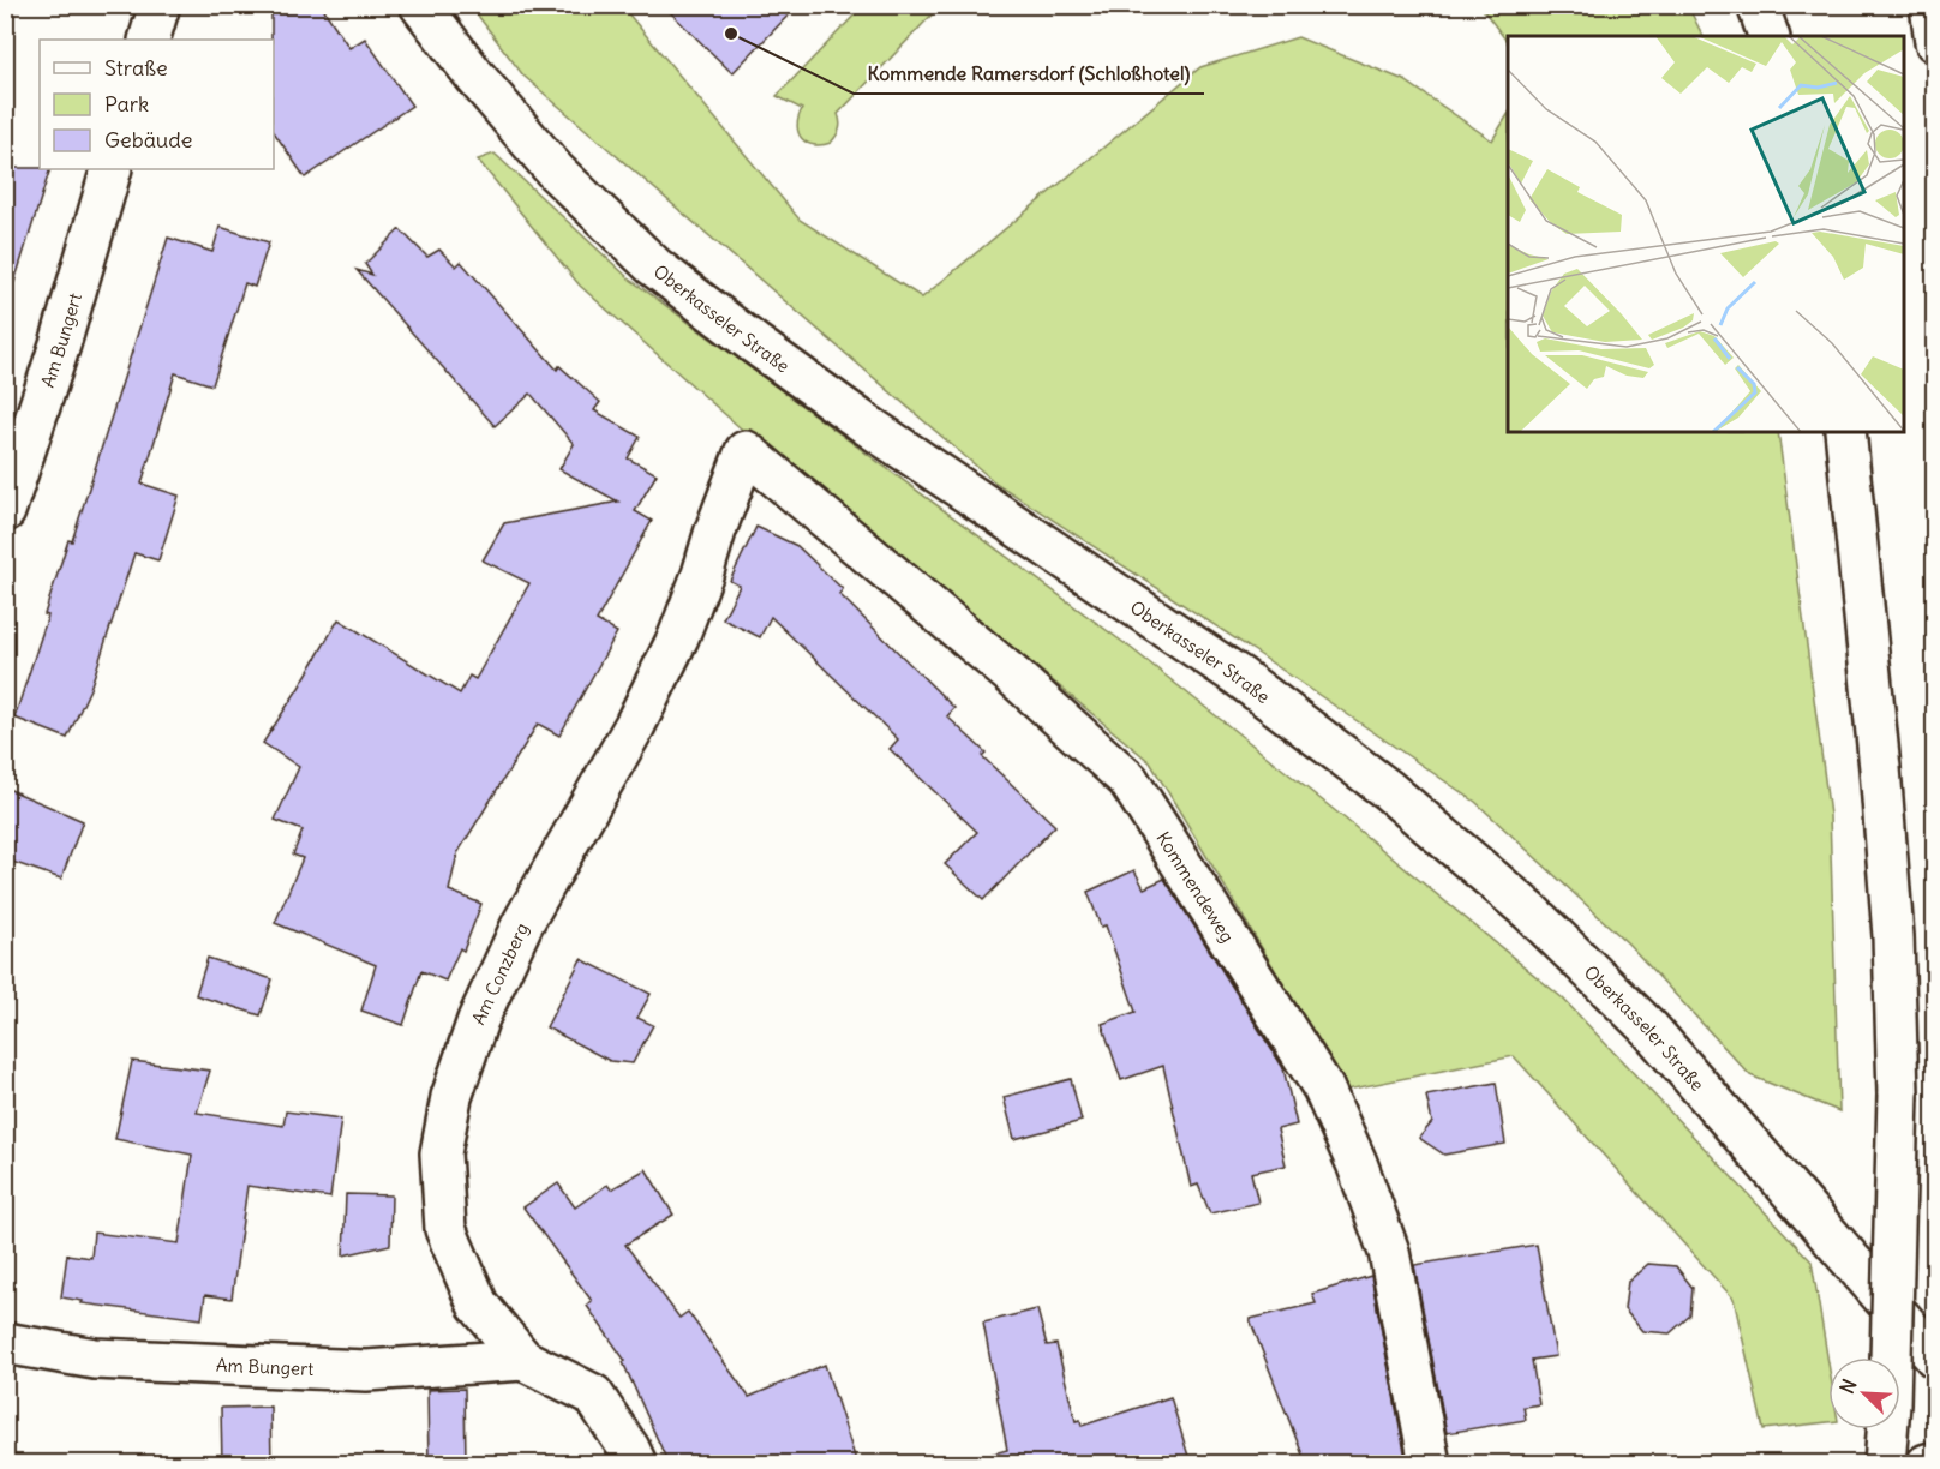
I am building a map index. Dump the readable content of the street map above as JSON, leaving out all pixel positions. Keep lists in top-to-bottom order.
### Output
{
  "streets": {
    "main road": [
      "Oberkasseler Straße",
      "Am Bungert",
      "Kommendeweg",
      "Am Conzberg"
    ]
  },
  "crossings": [
    ["Am Bungert", "Am Conzberg"],
    ["Kommendeweg", "Am Conzberg"]
  ],
  "places": ["Kommende Ramersdorf (Schloßhotel)"],
  "legend": ["Straße", "Park", "Gebäude"],
  "north": "top left"
}
